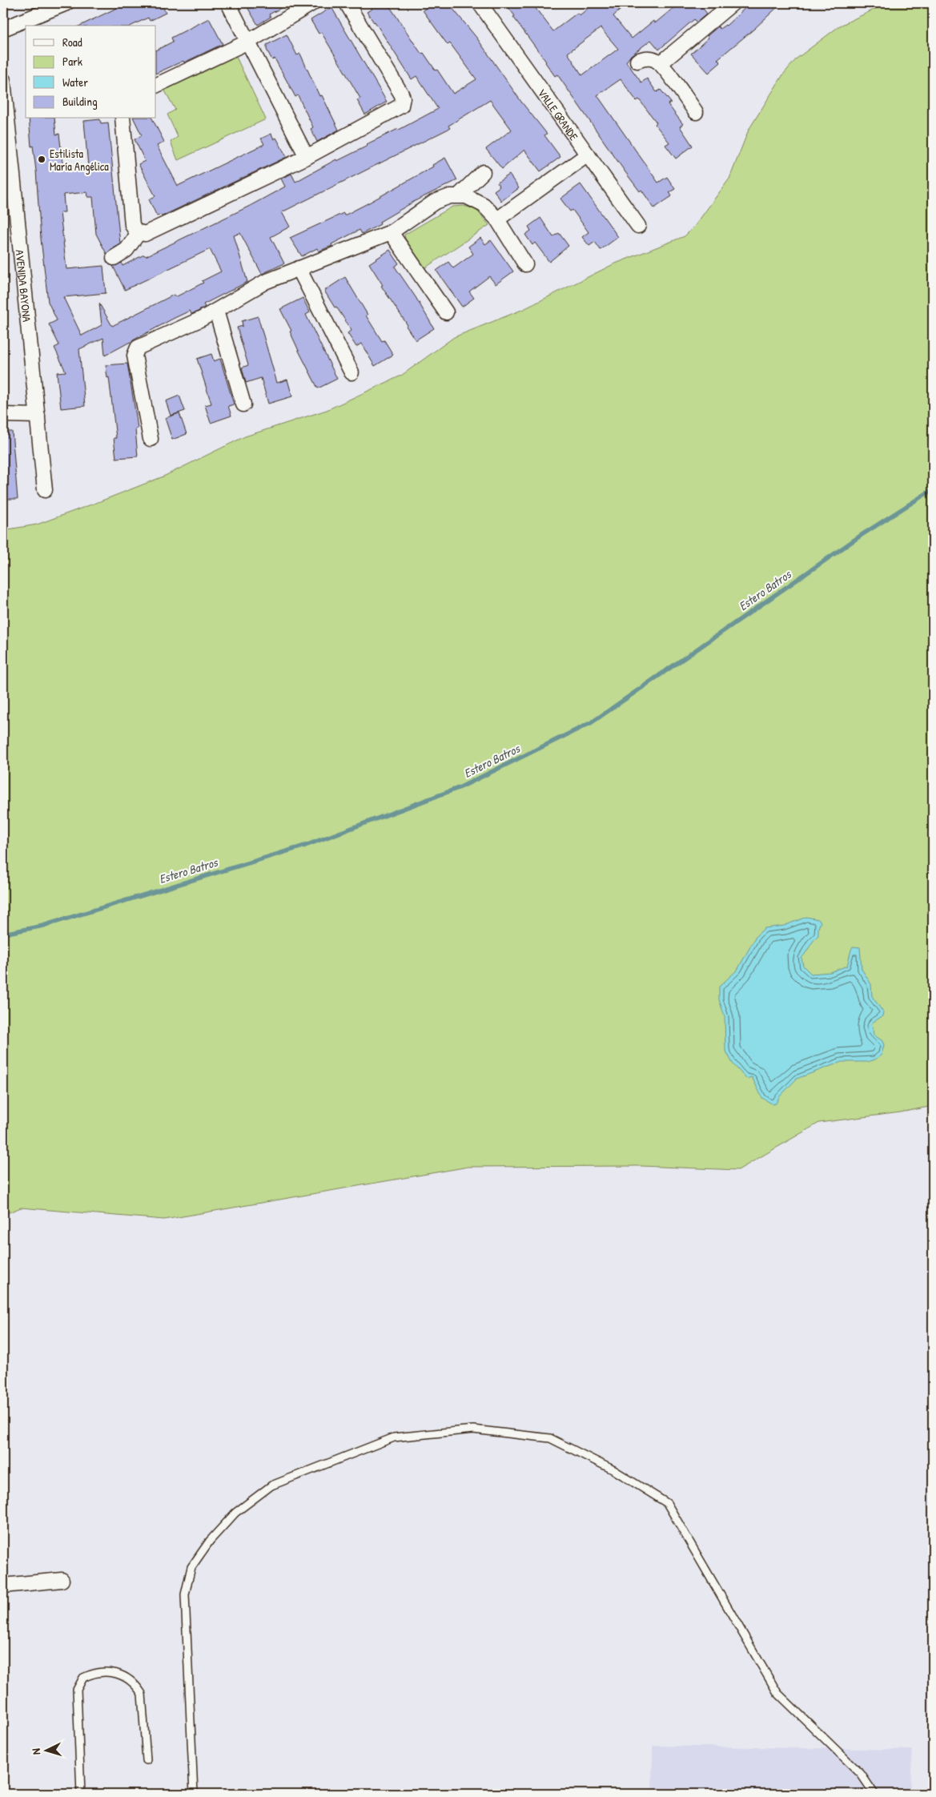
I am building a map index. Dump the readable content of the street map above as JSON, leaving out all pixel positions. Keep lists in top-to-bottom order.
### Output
{
  "streets": {
    "street": ["VALLE GRANDE", "AVENIDA BAYONA"]
  },
  "water": ["Estero Batros"],
  "places": ["Estilista María Angélica"],
  "legend": [
    "Road",
    "Park",
    "Water",
    "Building"
  ],
  "north": "left"
}
